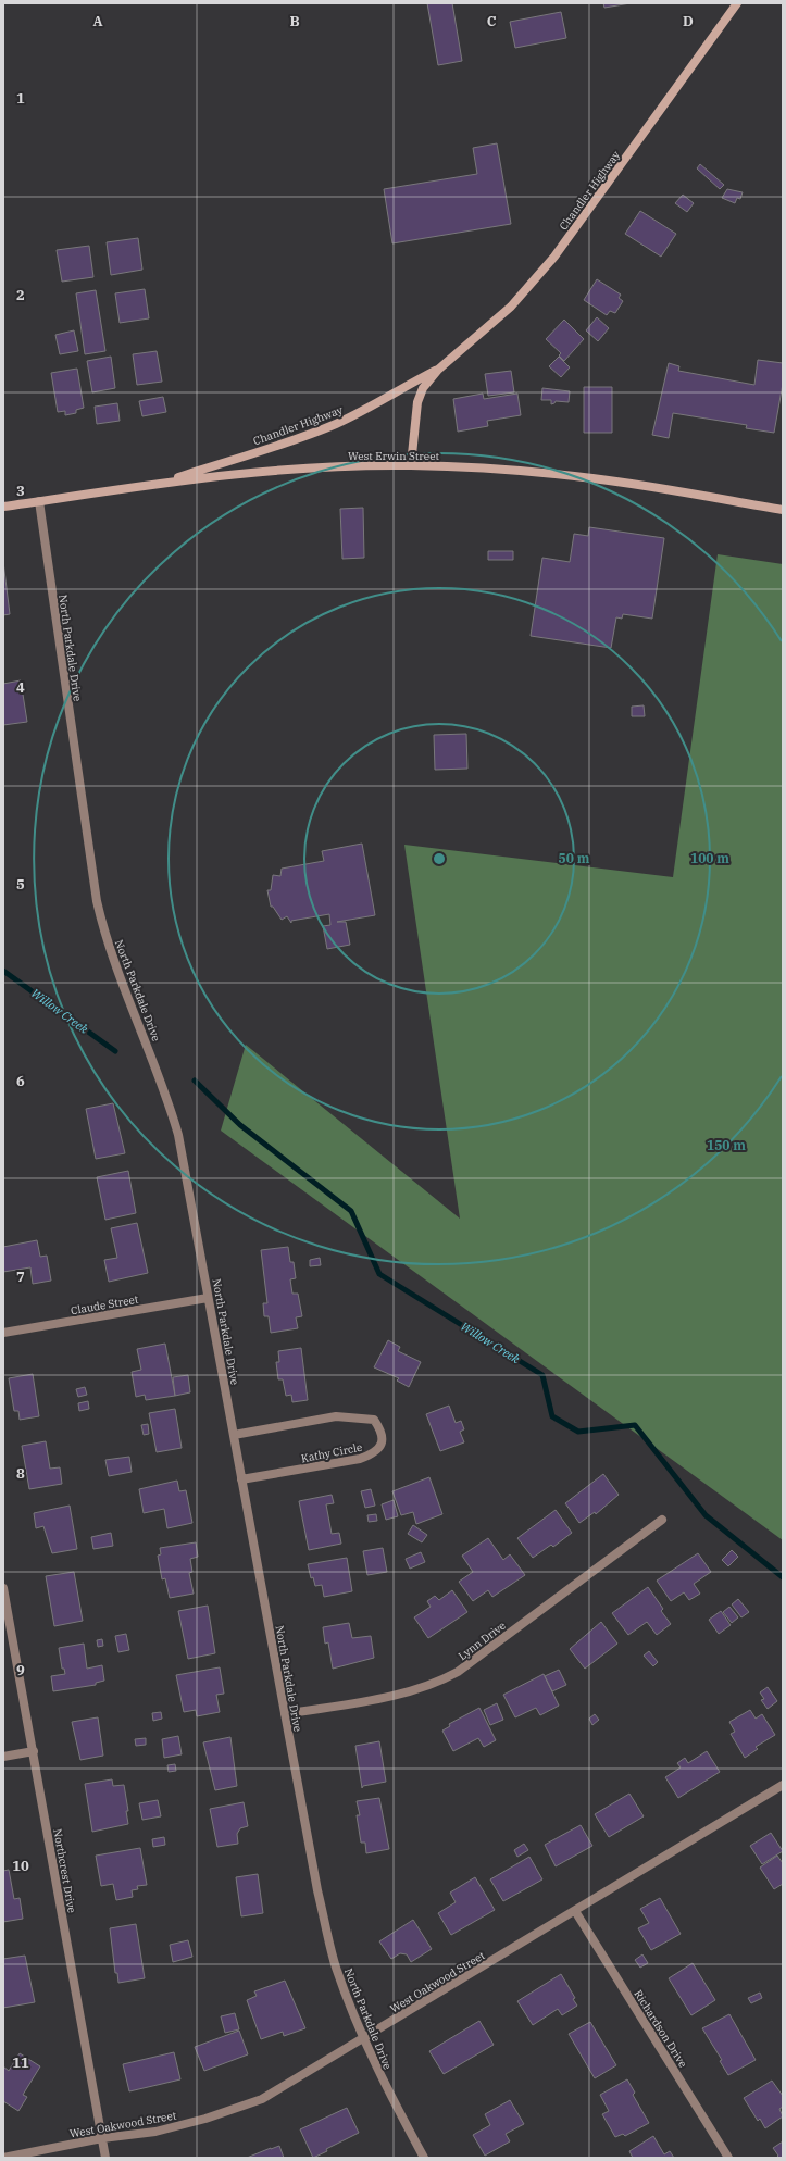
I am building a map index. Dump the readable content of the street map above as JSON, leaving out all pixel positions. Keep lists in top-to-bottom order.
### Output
{
  "streets": {
    "street": [
      "Chandler Highway",
      "West Erwin Street",
      "North Parkdale Drive",
      "Claude Street",
      "Kathy Circle",
      "Lynn Drive",
      "Northcrest Drive",
      "West Oakwood Street",
      "Richardson Drive"
    ]
  },
  "crossings": [
    ["Chandler Highway", "West Erwin Street"],
    ["West Erwin Street", "North Parkdale Drive"],
    ["North Parkdale Drive", "Claude Street"],
    ["North Parkdale Drive", "Kathy Circle"],
    ["North Parkdale Drive", "Lynn Drive"],
    ["North Parkdale Drive", "West Oakwood Street"],
    ["Northcrest Drive", "West Oakwood Street"],
    ["West Oakwood Street", "Richardson Drive"]
  ],
  "water": ["Willow Creek"],
  "grid": {
    "columns": [
      "A",
      "B",
      "C",
      "D"
    ],
    "rows": [
      "1",
      "2",
      "3",
      "4",
      "5",
      "6",
      "7",
      "8",
      "9",
      "10",
      "11"
    ]
  },
  "rings": ["50 m", "100 m", "150 m"]
}
